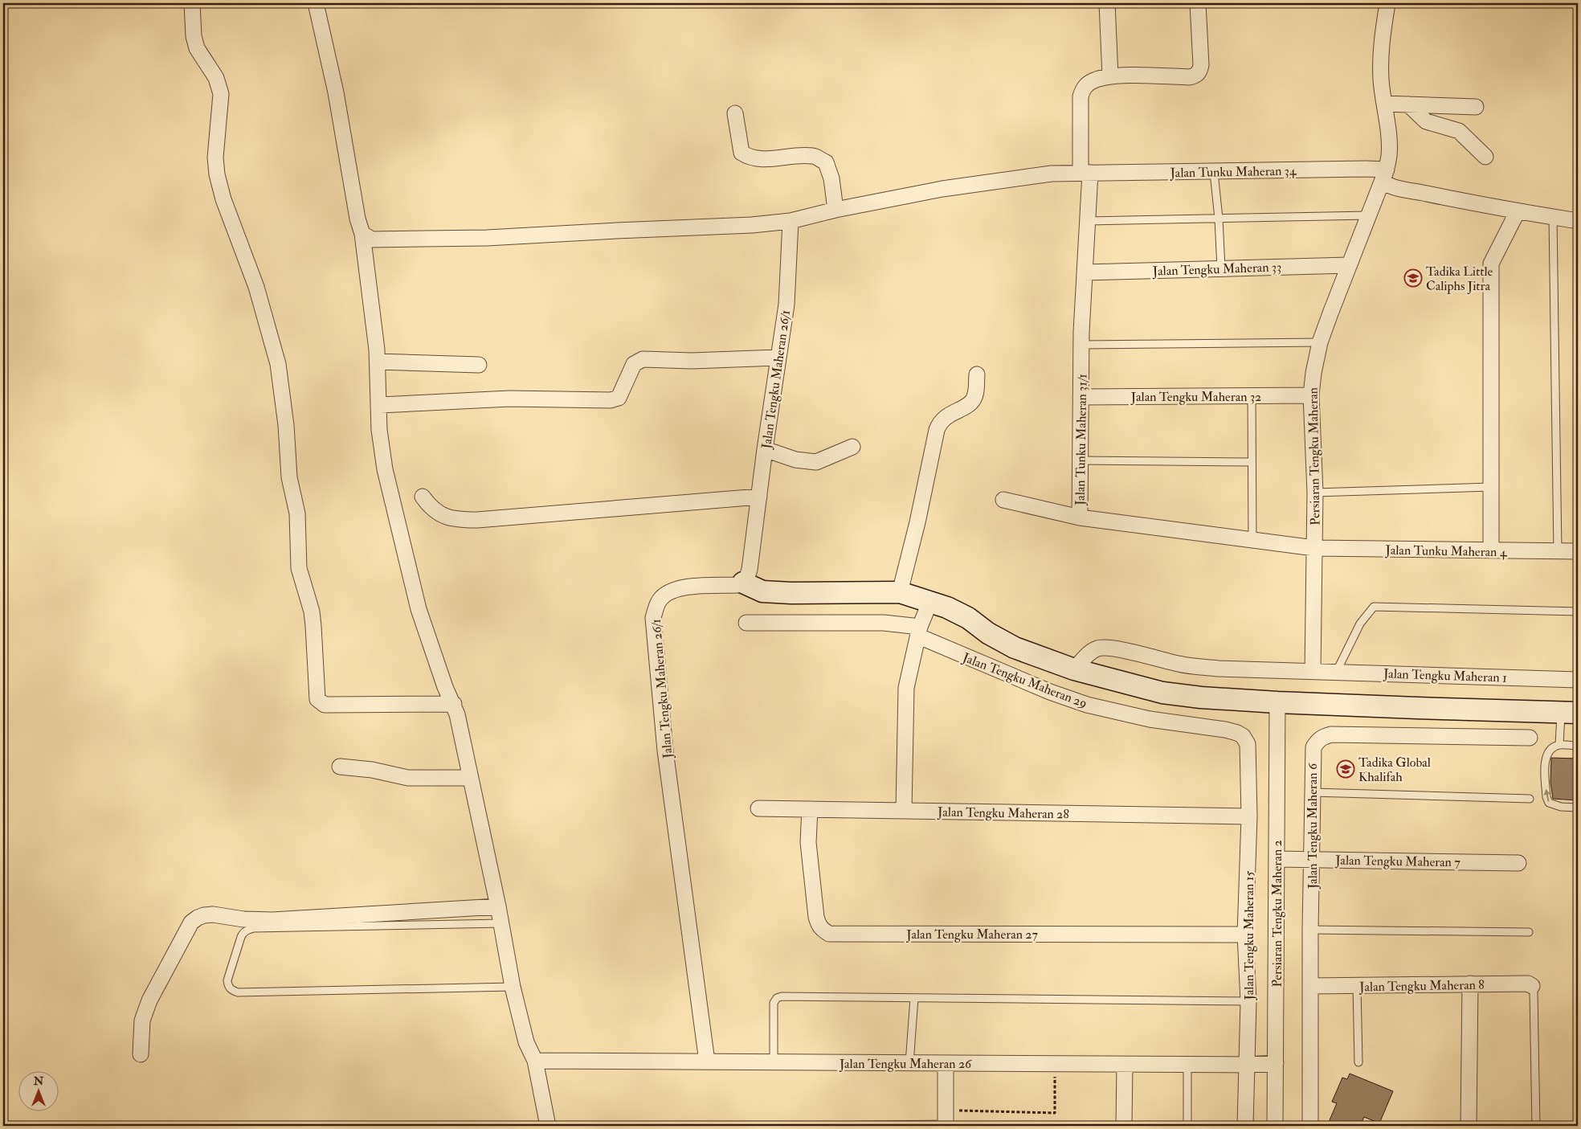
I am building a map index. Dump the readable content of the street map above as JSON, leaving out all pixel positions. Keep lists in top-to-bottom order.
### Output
{
  "streets": {
    "street": [
      "Jalan Tunku Maheran 34",
      "Jalan Tengku Maheran 33",
      "Jalan Tengku Maheran 26/1",
      "Jalan Tengku Maheran 32",
      "Jalan Tunku Maheran 31/1",
      "Persiaran Tengku Maheran",
      "Jalan Tunku Maheran 4",
      "Jalan Tengku Maheran 1",
      "Jalan Tengku Maheran 29",
      "Jalan Tengku Maheran 28",
      "Jalan Tengku Maheran 6",
      "Jalan Tengku Maheran 7",
      "Persiaran Tengku Maheran 2",
      "Jalan Tengku Maheran 27",
      "Jalan Tengku Maheran 15",
      "Jalan Tengku Maheran 8",
      "Jalan Tengku Maheran 26"
    ]
  },
  "crossings": [
    ["Jalan Tunku Maheran 34", "Jalan Tengku Maheran 26/1"],
    ["Jalan Tunku Maheran 34", "Jalan Tunku Maheran 31/1"],
    ["Jalan Tunku Maheran 34", "Persiaran Tengku Maheran"],
    ["Jalan Tengku Maheran 33", "Jalan Tunku Maheran 31/1"],
    ["Jalan Tengku Maheran 33", "Persiaran Tengku Maheran"],
    ["Jalan Tengku Maheran 26/1", "Jalan Tengku Maheran 26"],
    ["Jalan Tengku Maheran 32", "Jalan Tunku Maheran 31/1"],
    ["Jalan Tengku Maheran 32", "Persiaran Tengku Maheran"],
    ["Jalan Tunku Maheran 31/1", "Persiaran Tengku Maheran"],
    ["Jalan Tunku Maheran 31/1", "Jalan Tunku Maheran 4"],
    ["Persiaran Tengku Maheran", "Jalan Tunku Maheran 4"],
    ["Persiaran Tengku Maheran", "Jalan Tengku Maheran 1"],
    ["Jalan Tengku Maheran 29", "Jalan Tengku Maheran 15"],
    ["Jalan Tengku Maheran 28", "Jalan Tengku Maheran 27"],
    ["Jalan Tengku Maheran 28", "Jalan Tengku Maheran 15"],
    ["Jalan Tengku Maheran 6", "Jalan Tengku Maheran 7"],
    ["Jalan Tengku Maheran 6", "Jalan Tengku Maheran 8"],
    ["Jalan Tengku Maheran 7", "Persiaran Tengku Maheran 2"],
    ["Persiaran Tengku Maheran 2", "Jalan Tengku Maheran 26"],
    ["Jalan Tengku Maheran 27", "Jalan Tengku Maheran 15"],
    ["Jalan Tengku Maheran 15", "Jalan Tengku Maheran 26"]
  ],
  "places": {
    "school or university": ["Tadika Little Caliphs Jitra", "Tadika Global Khalifah"]
  },
  "north": "top"
}
